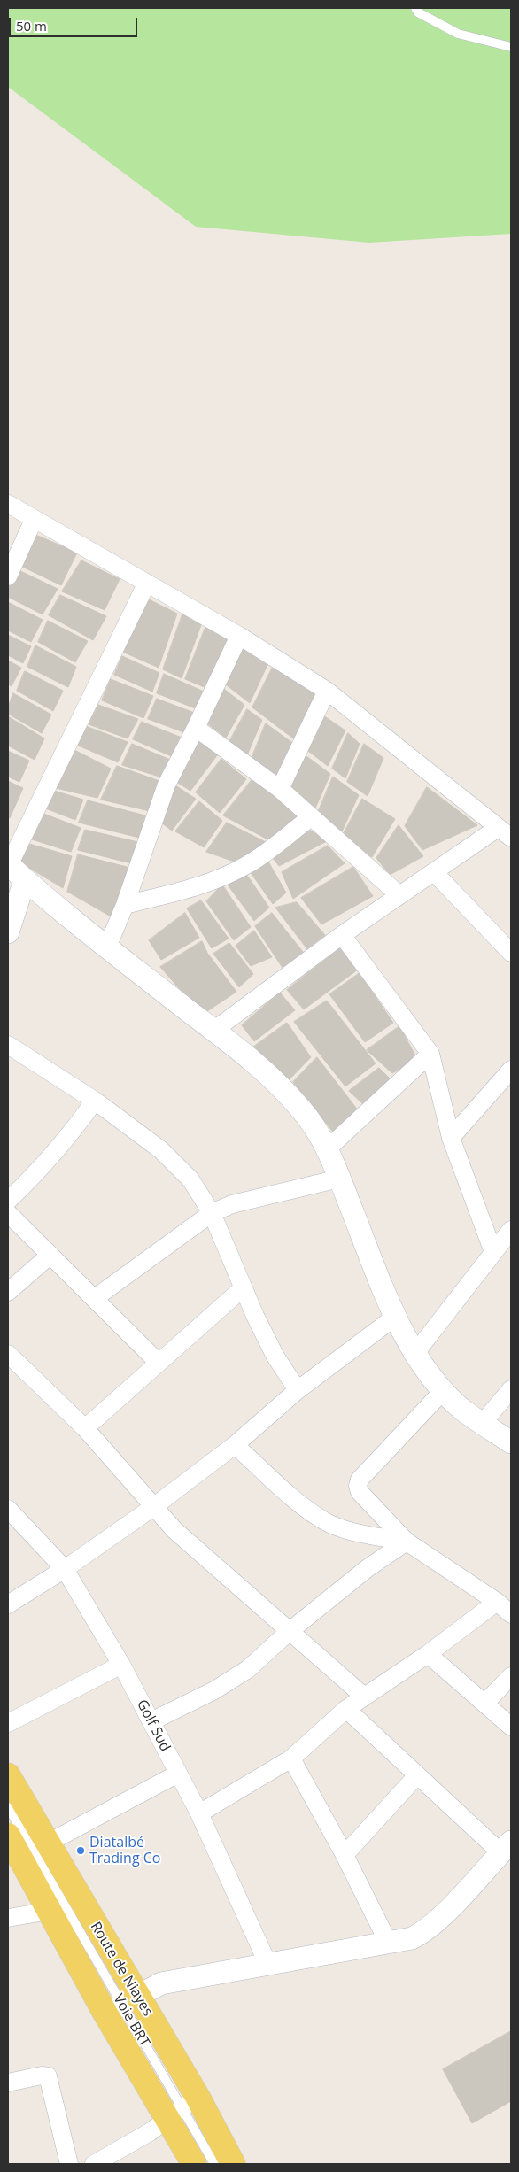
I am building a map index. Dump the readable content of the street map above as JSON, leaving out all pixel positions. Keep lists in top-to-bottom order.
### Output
{
  "streets": {
    "main road": ["Route de Niayes"],
    "street": ["Golf Sud"],
    "lane": ["Voie BRT"]
  },
  "crossings": [
    ["Route de Niayes", "Voie BRT"]
  ],
  "places": ["Diatalbé Trading Co"],
  "scale_bar": "50 m"
}
